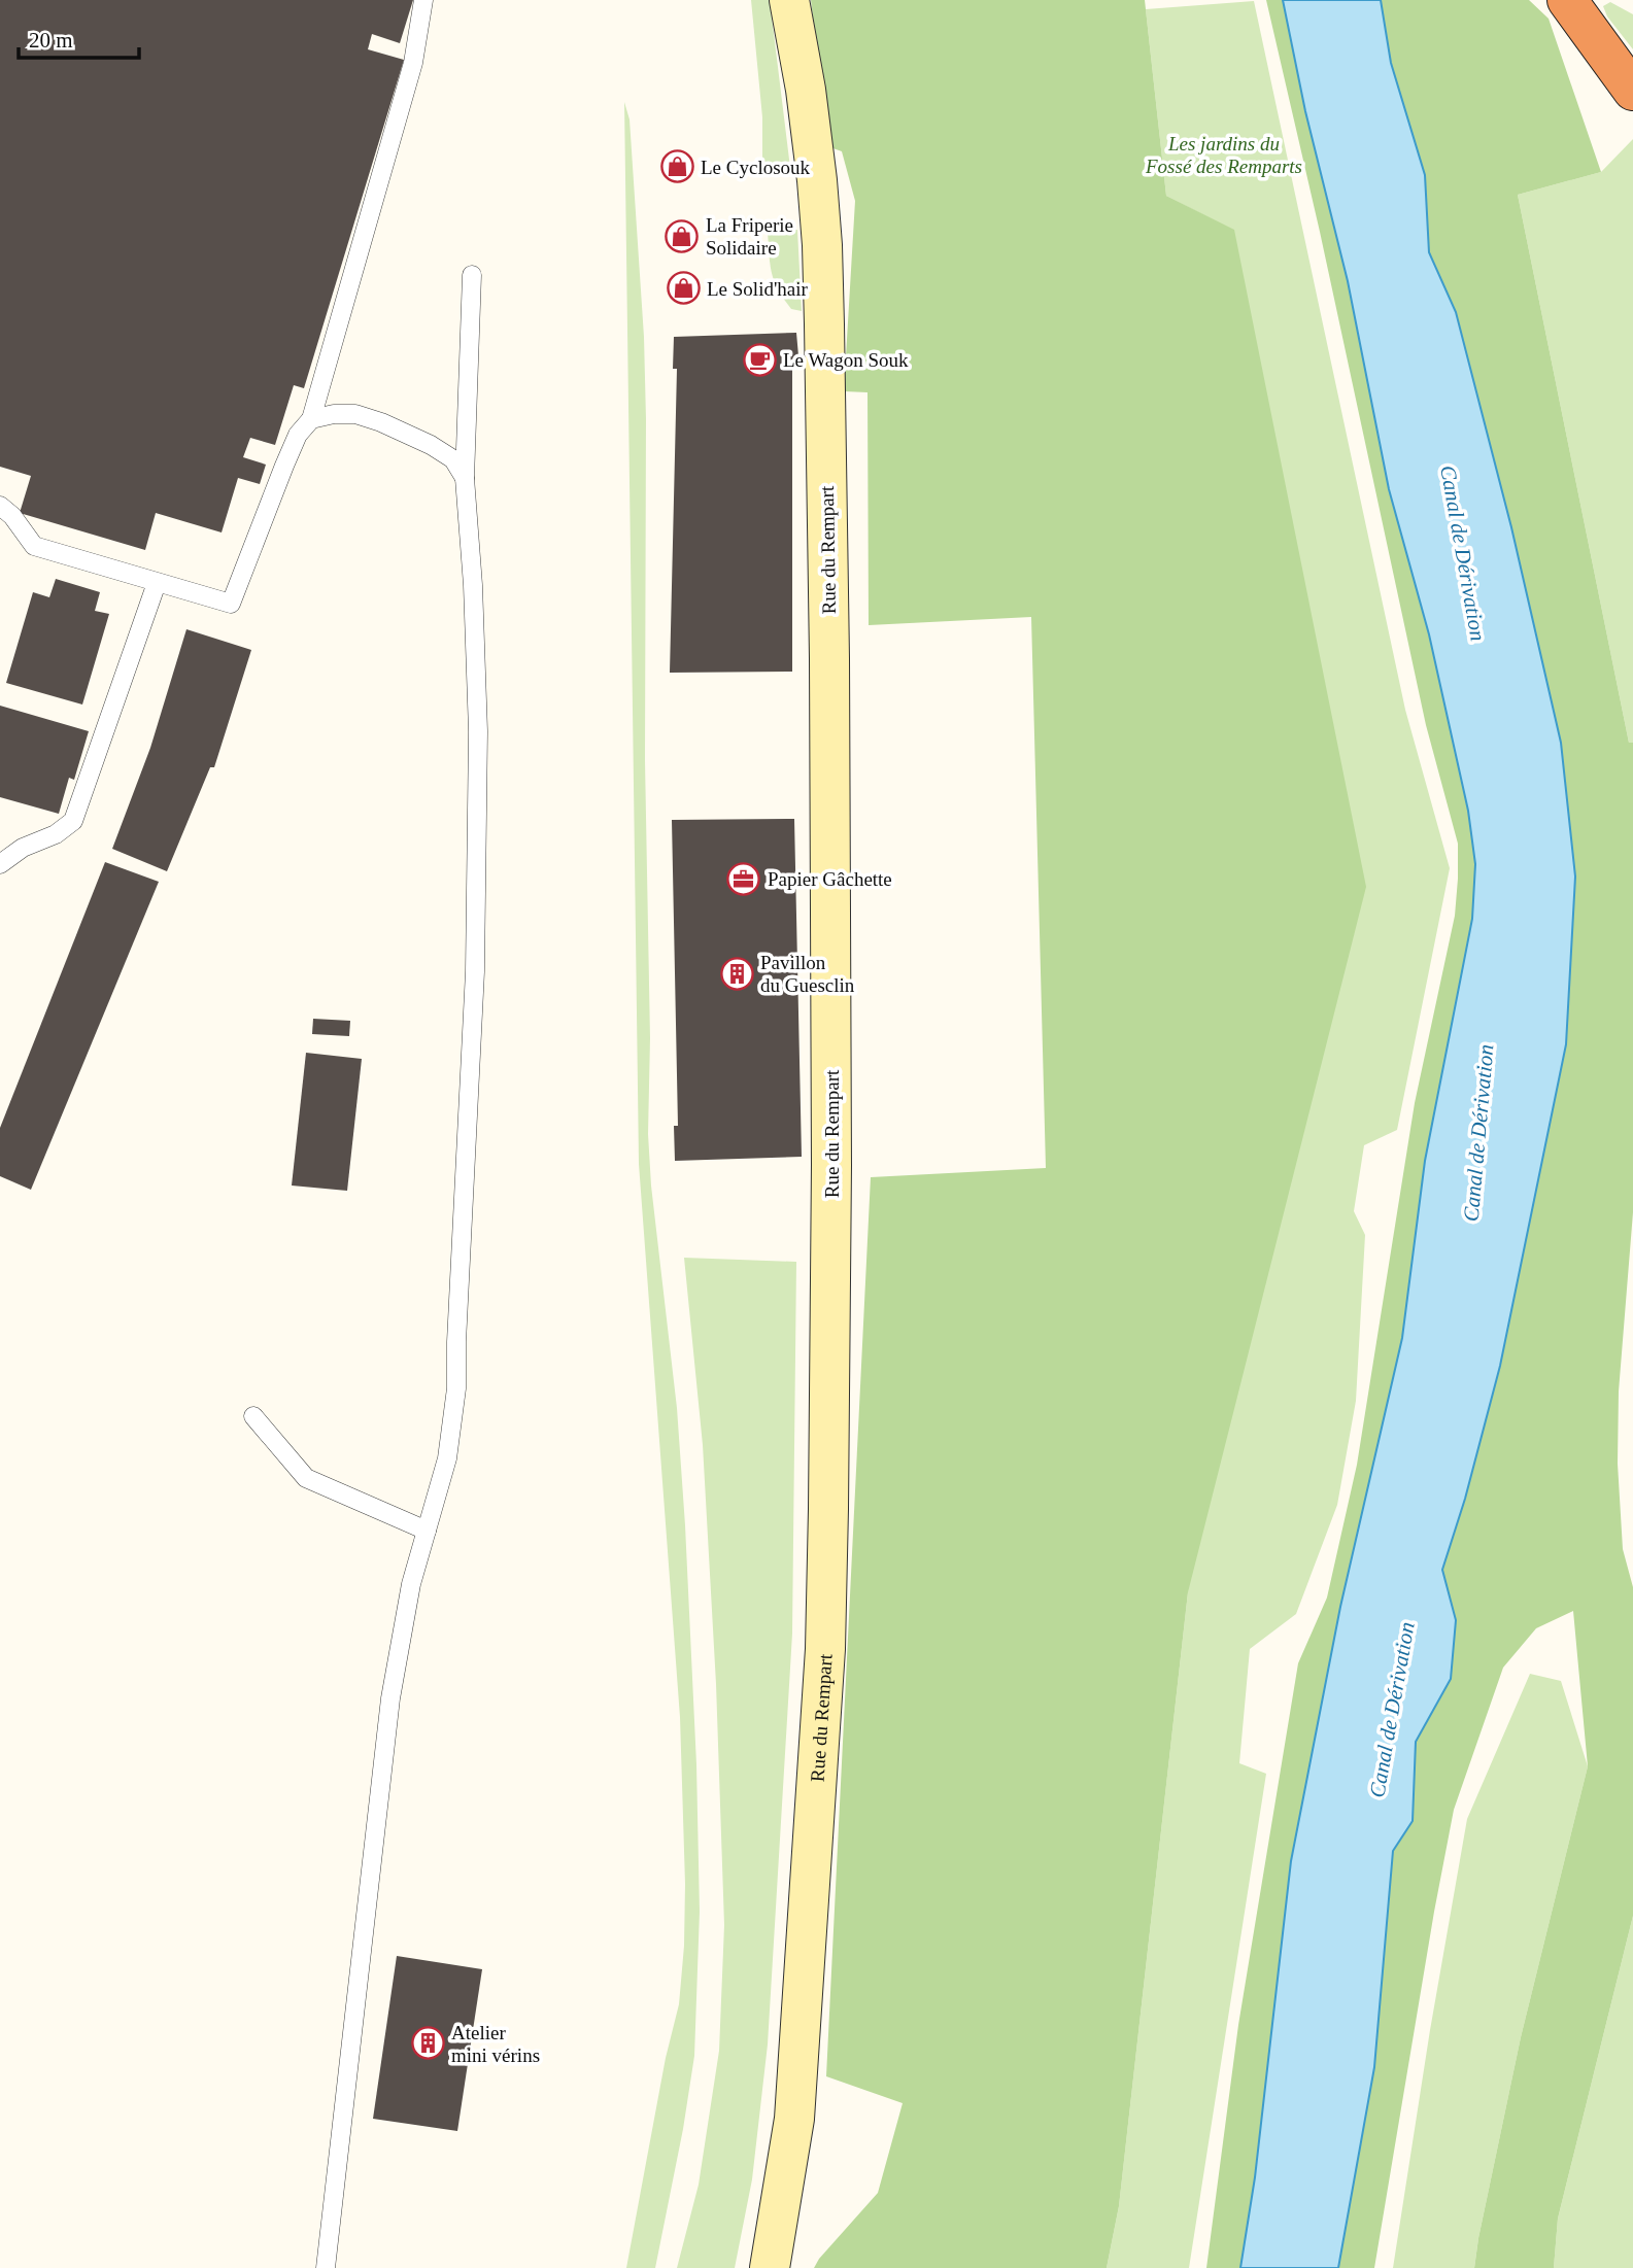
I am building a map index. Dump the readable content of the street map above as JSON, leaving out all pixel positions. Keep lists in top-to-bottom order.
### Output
{
  "streets": {
    "street": ["Rue du Rempart"]
  },
  "water": ["Canal de Dérivation"],
  "parks": ["Les jardins du Fossé des Remparts"],
  "places": {
    "shop": ["Le Cyclosouk", "La Friperie Solidaire", "Le Solid'hair"],
    "cafe": ["Le Wagon Souk"],
    "office": ["Papier Gâchette"],
    "building": ["Pavillon du Guesclin", "Atelier mini vérins"]
  },
  "scale_bar": "20 m"
}
